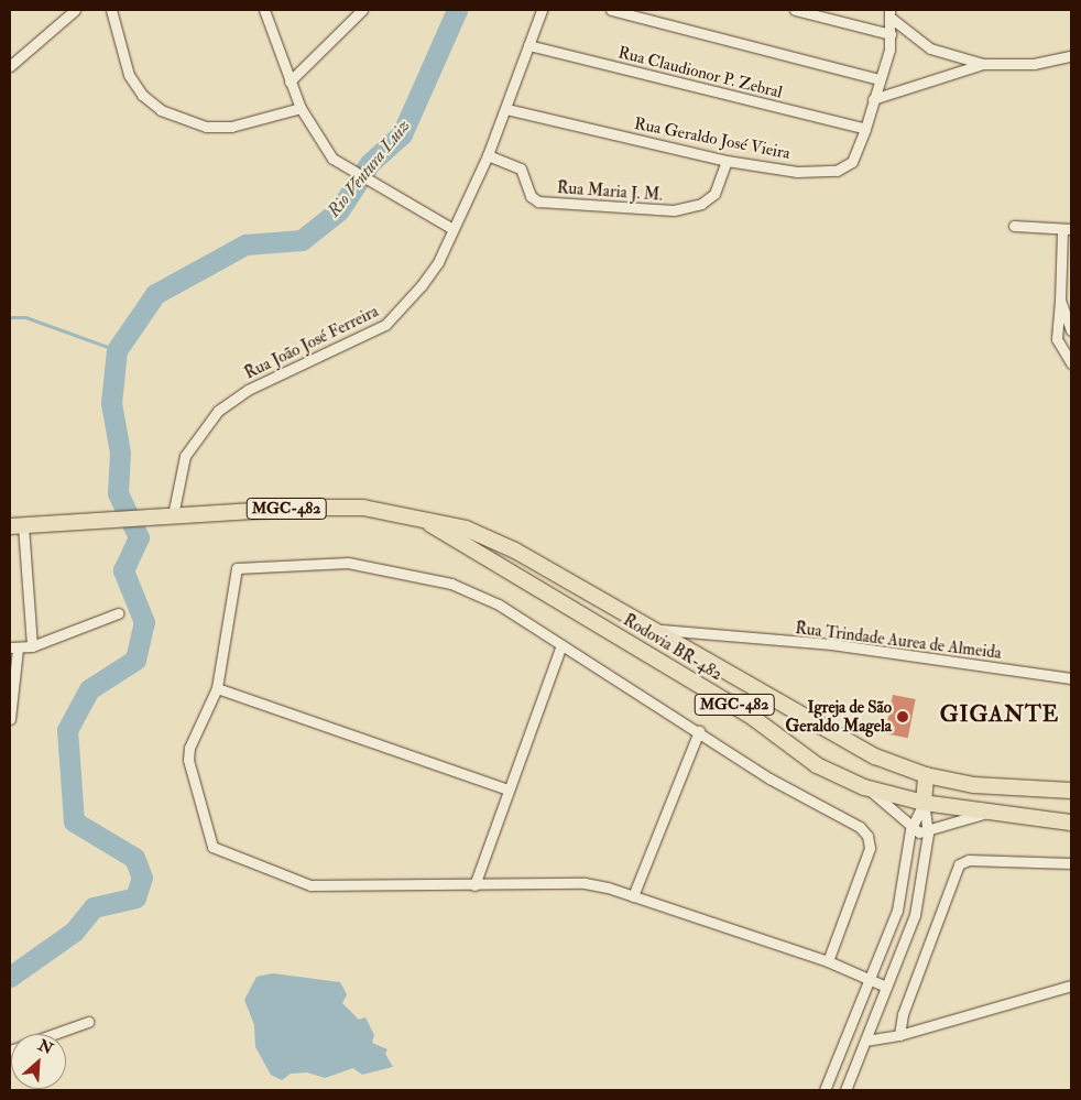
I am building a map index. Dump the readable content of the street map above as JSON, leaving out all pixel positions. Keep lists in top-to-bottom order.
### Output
{
  "streets": {
    "highway": ["MGC-482", "Rodovia BR-482"],
    "street": [
      "Rua Claudionor P. Zebral",
      "Rua Geraldo José Vieira",
      "Rua Maria J. M.",
      "Rua João José Ferreira",
      "Rua Trindade Aurea de Almeida"
    ]
  },
  "crossings": [
    ["Rua Claudionor P. Zebral", "Rua Geraldo José Vieira"],
    ["Rua Claudionor P. Zebral", "Rua João José Ferreira"],
    ["Rua Geraldo José Vieira", "Rua Maria J. M."],
    ["Rua Geraldo José Vieira", "Rua João José Ferreira"],
    ["Rua Maria J. M.", "Rua João José Ferreira"],
    ["Rua João José Ferreira", "Rodovia BR-482"],
    ["Rua Trindade Aurea de Almeida", "Rodovia BR-482"]
  ],
  "districts": ["GIGANTE"],
  "water": ["Rio Ventura Luiz"],
  "places": ["Igreja de São Geraldo Magela"],
  "north": "top right"
}
